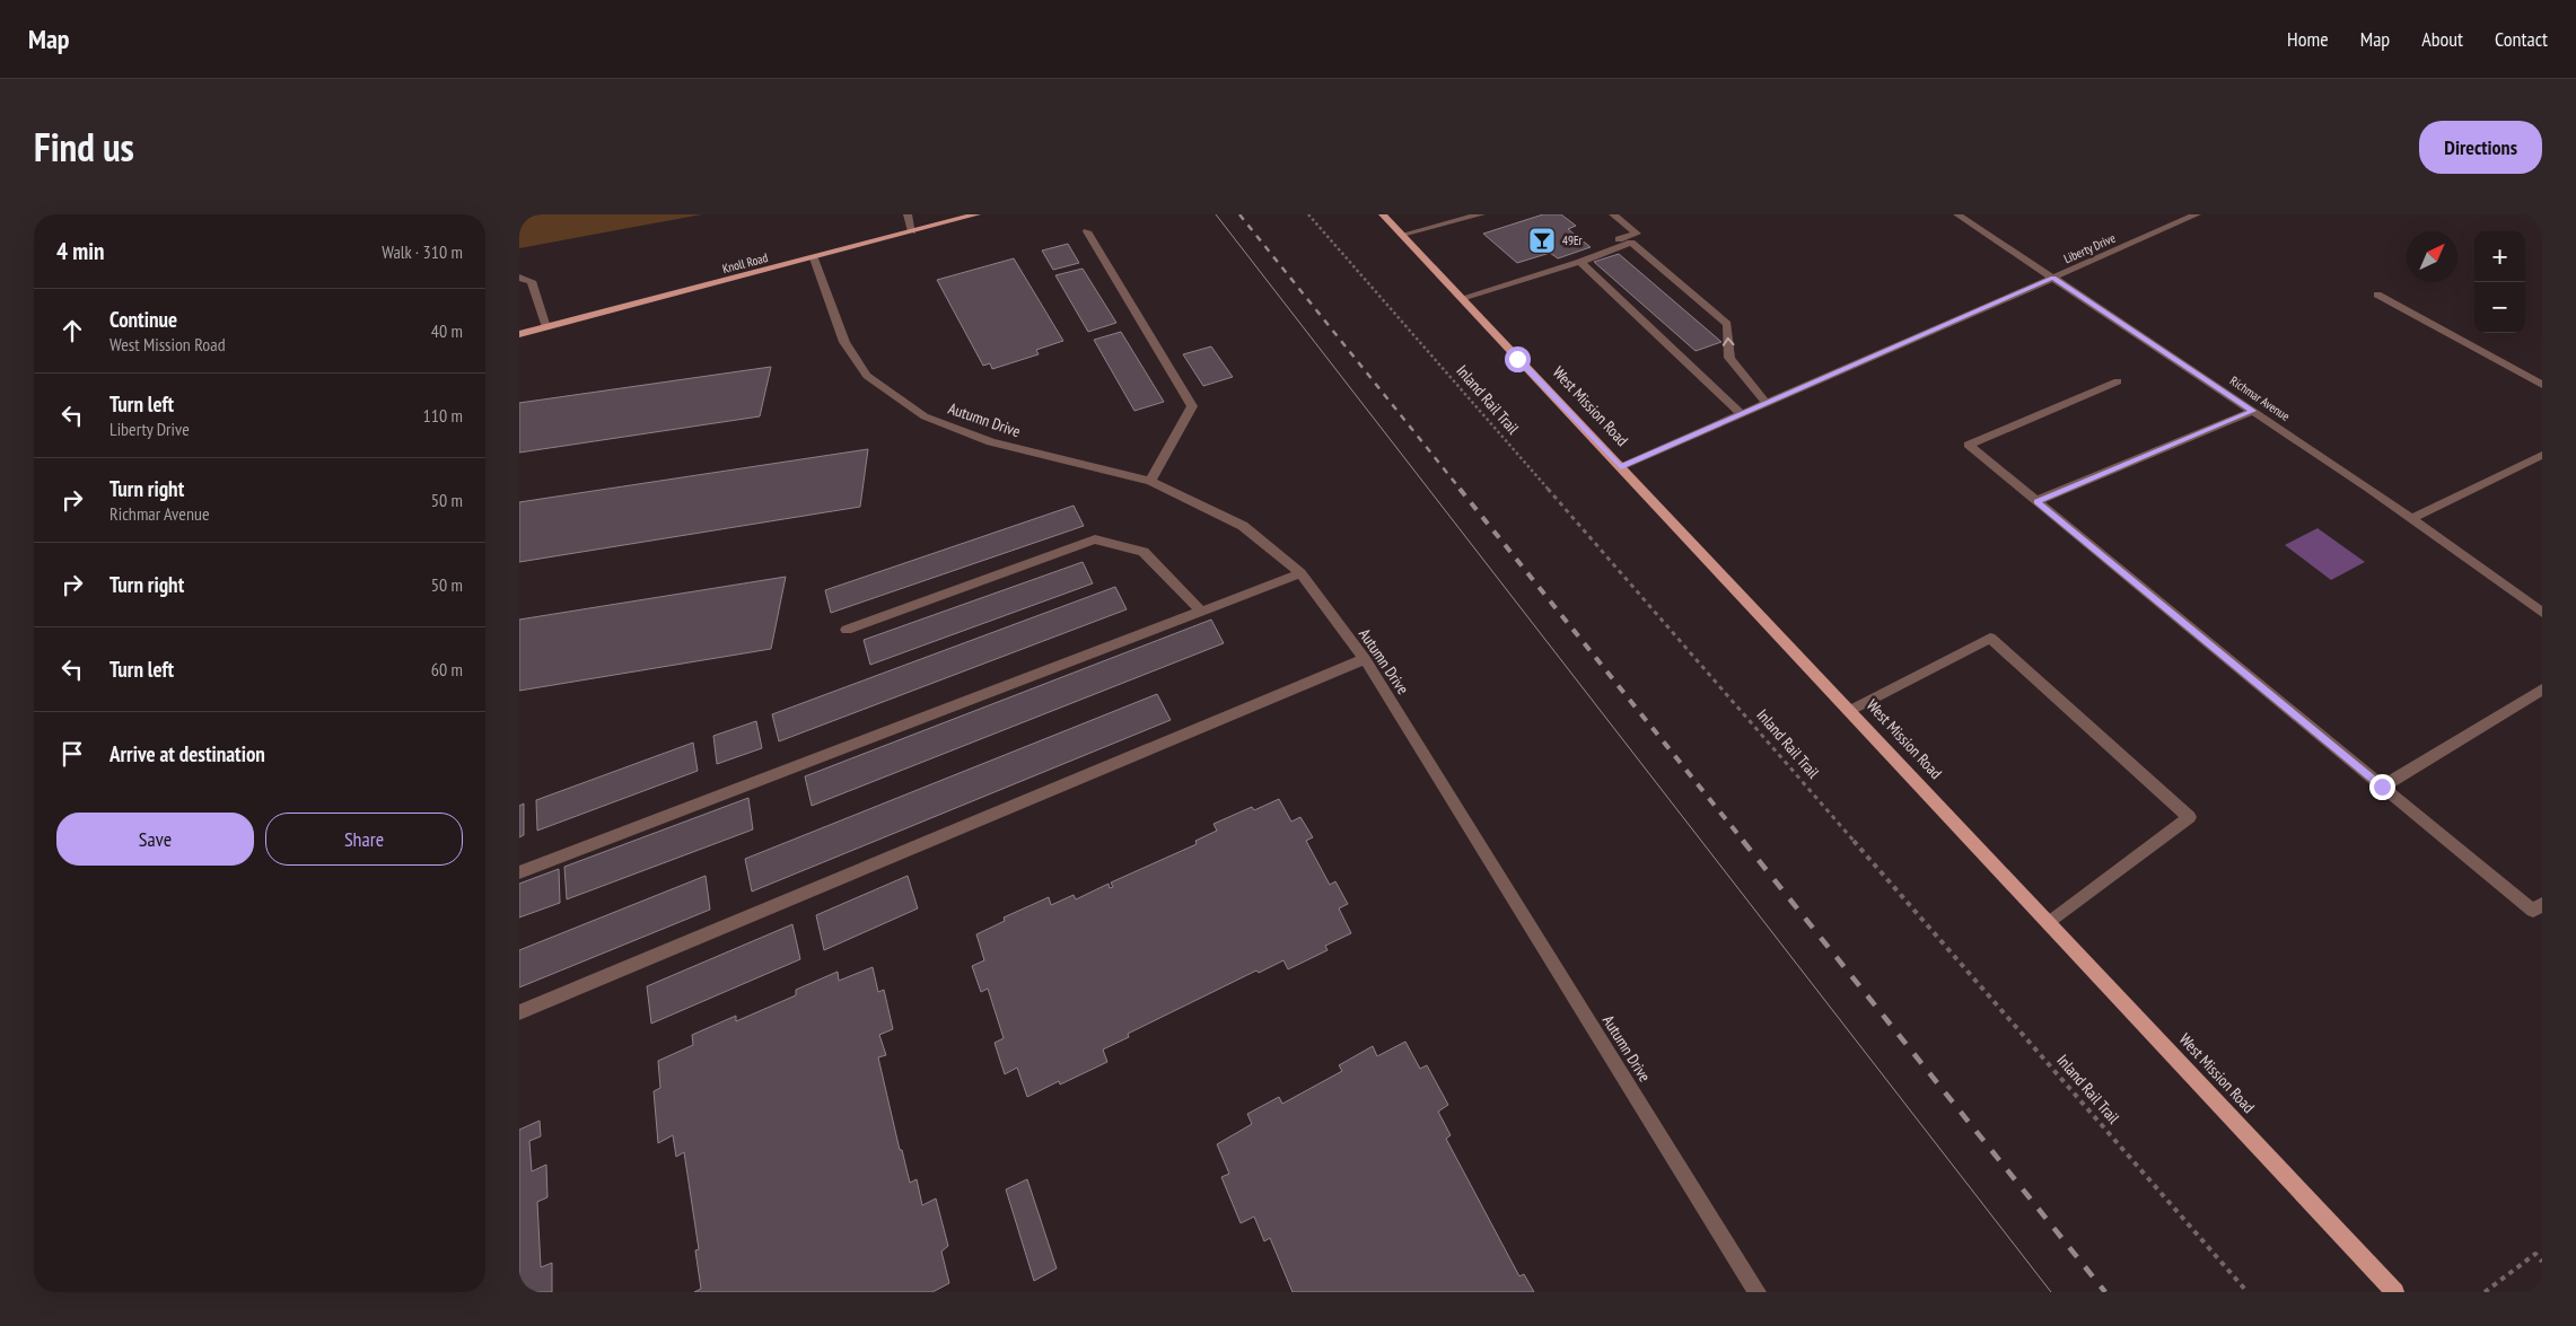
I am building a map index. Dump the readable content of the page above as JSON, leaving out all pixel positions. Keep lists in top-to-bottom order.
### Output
{
  "streets": {
    "main road": ["Knoll Road", "West Mission Road"],
    "street": ["Liberty Drive", "Richmar Avenue", "Autumn Drive"],
    "path": ["Inland Rail Trail"]
  },
  "crossings": [
    ["Liberty Drive", "Richmar Avenue"],
    ["Liberty Drive", "West Mission Road"],
    ["Knoll Road", "Autumn Drive"]
  ],
  "places": {
    "bar": ["49Er"]
  },
  "north": "top right",
  "page": {
    "header": "Map",
    "nav": [
      "Home",
      "Map",
      "About",
      "Contact"
    ],
    "title": "Find us",
    "buttons": [
      "Directions",
      ["Save", "Share"]
    ],
    "heading": ["4 min", "Walk · 310 m"],
    "map_buttons": ["+", "−"],
    "list": [
      ["Continue", "West Mission Road", "40 m"],
      ["Turn left", "Liberty Drive", "110 m"],
      ["Turn right", "Richmar Avenue", "50 m"],
      ["Turn right", "50 m"],
      ["Turn left", "60 m"],
      "Arrive at destination"
    ]
  }
}
